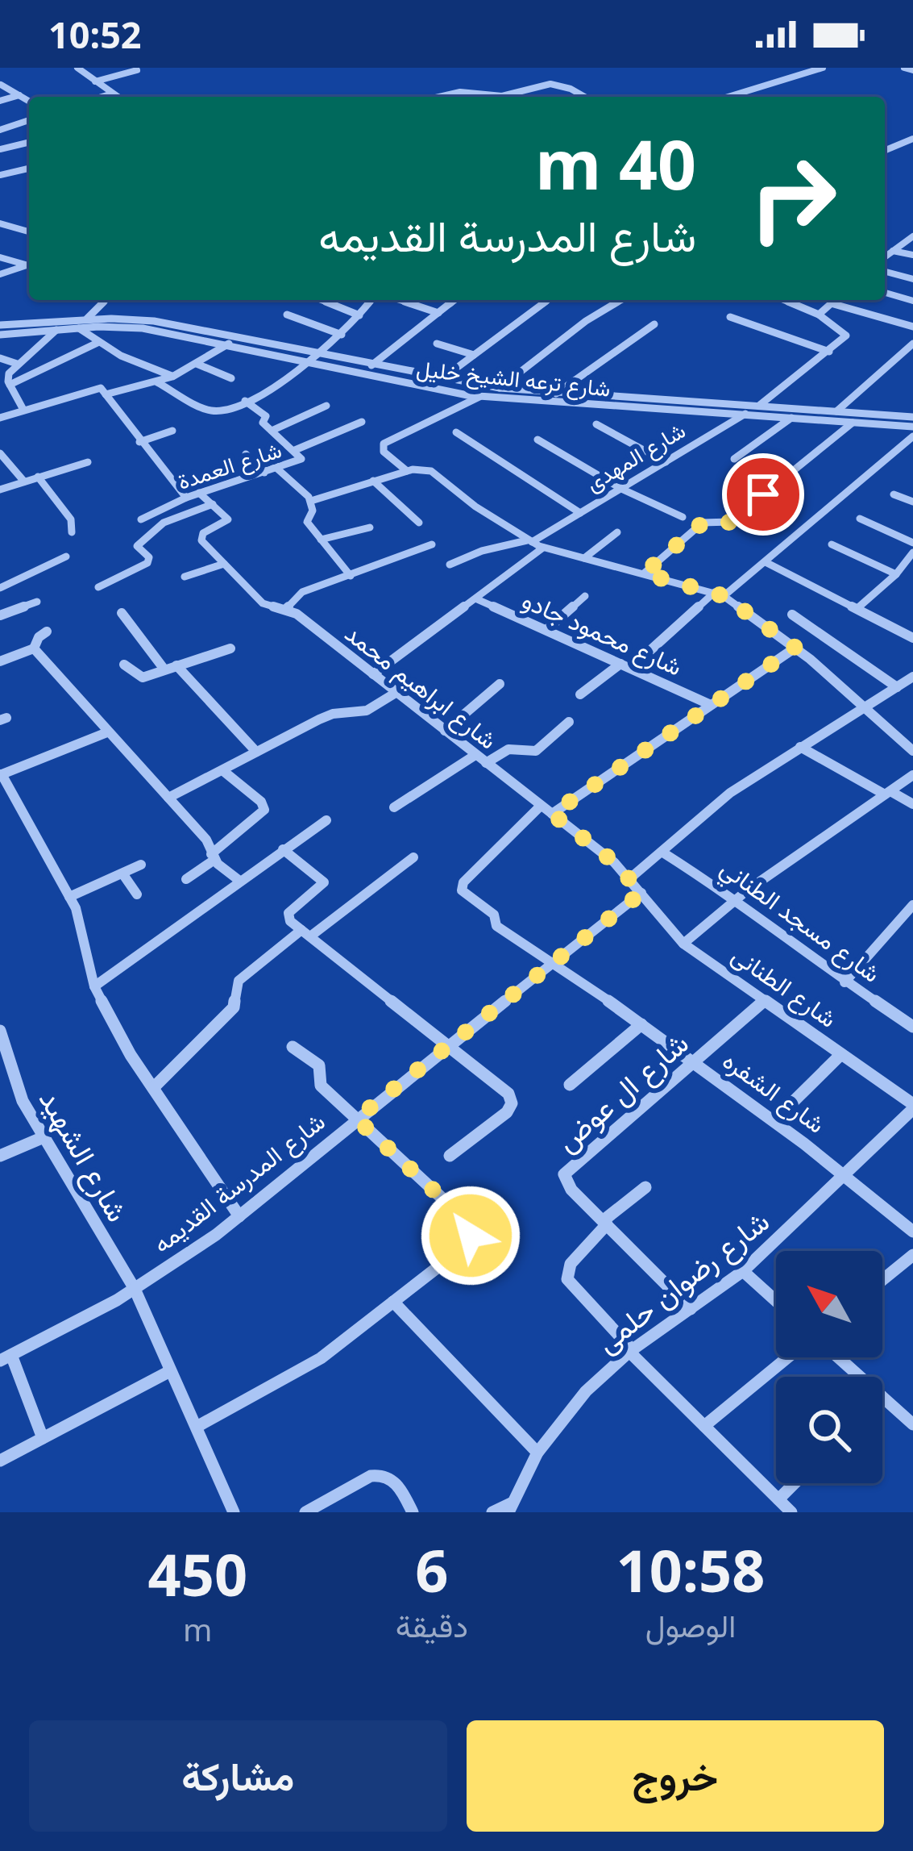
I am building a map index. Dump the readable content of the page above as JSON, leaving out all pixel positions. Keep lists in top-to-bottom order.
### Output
{
  "streets": {
    "street": [
      "شارع ترعه الشيخ خليل",
      "شارع المهدى",
      "شارع العمدة",
      "شارع محمود جادو",
      "شارع ابراهيم محمد",
      "شارع مسجد الطناني",
      "شارع الطنانى",
      "شارع ال عوض",
      "شارع الشفره",
      "شارع الشهيد",
      "شارع المدرسة القديمه",
      "شارع رضوان حلمى"
    ]
  },
  "crossings": [
    ["شارع ترعه الشيخ خليل", "شارع المهدى"],
    ["شارع ابراهيم محمد", "شارع الطنانى"],
    ["شارع ابراهيم محمد", "شارع الشفره"],
    ["شارع ابراهيم محمد", "شارع المدرسة القديمه"],
    ["شارع الطنانى", "شارع ال عوض"],
    ["شارع الطنانى", "شارع المدرسة القديمه"],
    ["شارع الطنانى", "شارع رضوان حلمى"],
    ["شارع ال عوض", "شارع الشفره"],
    ["شارع ال عوض", "شارع رضوان حلمى"],
    ["شارع الشفره", "شارع المدرسة القديمه"],
    ["شارع الشفره", "شارع رضوان حلمى"],
    ["شارع الشهيد", "شارع المدرسة القديمه"]
  ],
  "north": "top left",
  "page": {
    "status": "10:52",
    "turn": ["40 m", "شارع المدرسة القديمه"],
    "eta": [
      "10:58",
      "الوصول",
      "6",
      "دقيقة",
      "450",
      "m"
    ],
    "buttons": ["خروج", "مشاركة"]
  }
}
